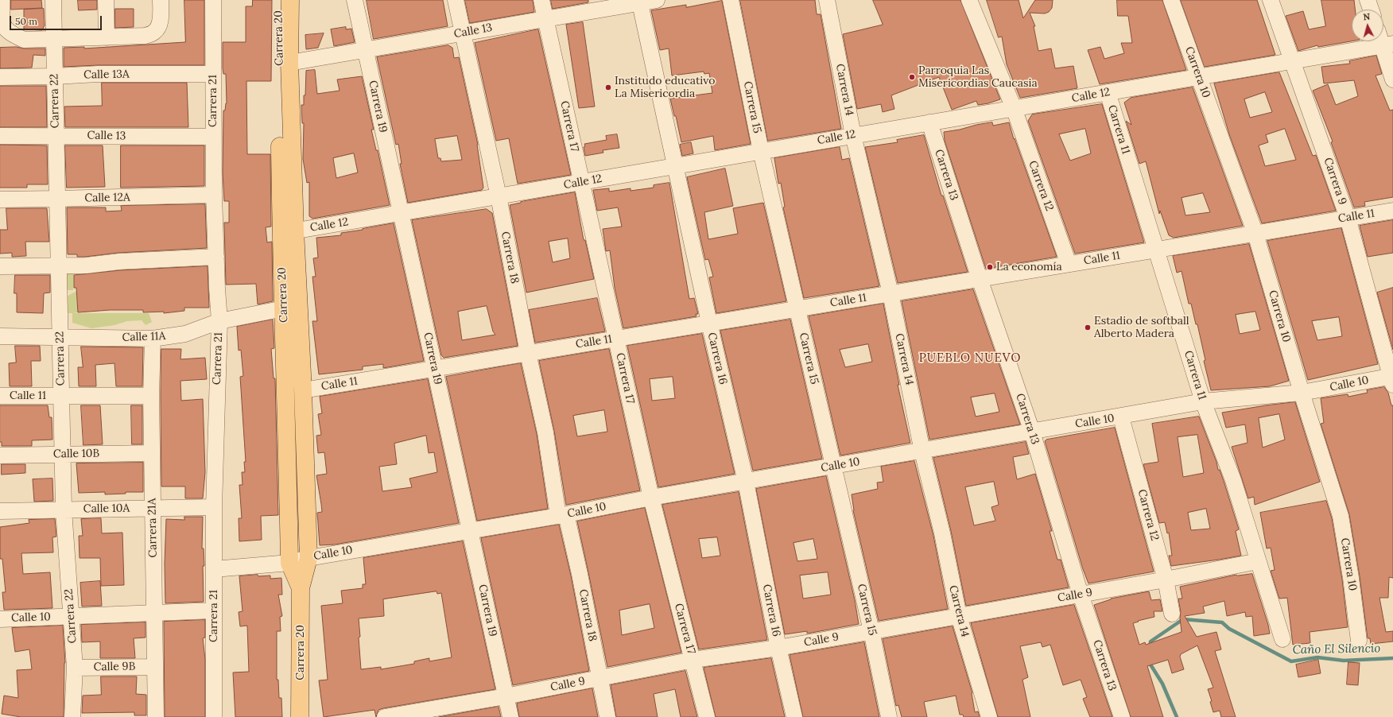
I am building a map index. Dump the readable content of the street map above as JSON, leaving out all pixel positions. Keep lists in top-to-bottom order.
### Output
{
  "streets": {
    "main road": ["Carrera 20"],
    "street": [
      "Calle 13",
      "Carrera 10",
      "Calle 13A",
      "Carrera 14",
      "Calle 12",
      "Carrera 22",
      "Carrera 21",
      "Carrera 19",
      "Carrera 15",
      "Carrera 17",
      "Carrera 11",
      "Carrera 13",
      "Carrera 9",
      "Carrera 12",
      "Calle 12A",
      "Calle 11",
      "Carrera 18",
      "Calle 11A",
      "Carrera 16",
      "Calle 10",
      "Calle 10B",
      "Calle 10A",
      "Carrera 21A",
      "Calle 9",
      "Calle 9B"
    ]
  },
  "crossings": [
    ["Calle 13", "Carrera 20"],
    ["Calle 13", "Carrera 22"],
    ["Calle 13", "Carrera 21"],
    ["Calle 13", "Carrera 19"],
    ["Calle 13", "Carrera 17"],
    ["Calle 13", "Carrera 18"],
    ["Calle 13", "Carrera 16"],
    ["Carrera 20", "Calle 12"],
    ["Carrera 20", "Calle 11"],
    ["Carrera 20", "Calle 11A"],
    ["Carrera 20", "Calle 10"],
    ["Carrera 10", "Calle 12"],
    ["Carrera 10", "Calle 11"],
    ["Carrera 10", "Calle 10"],
    ["Calle 13A", "Carrera 22"],
    ["Calle 13A", "Carrera 21"],
    ["Carrera 14", "Calle 12"],
    ["Carrera 14", "Calle 11"],
    ["Carrera 14", "Calle 10"],
    ["Carrera 14", "Calle 9"],
    ["Calle 12", "Carrera 19"],
    ["Calle 12", "Carrera 15"],
    ["Calle 12", "Carrera 17"],
    ["Calle 12", "Carrera 11"],
    ["Calle 12", "Carrera 13"],
    ["Calle 12", "Carrera 9"],
    ["Calle 12", "Carrera 12"],
    ["Calle 12", "Carrera 18"],
    ["Calle 12", "Carrera 16"],
    ["Carrera 22", "Calle 12A"],
    ["Carrera 22", "Calle 11"],
    ["Carrera 22", "Calle 11A"],
    ["Carrera 22", "Calle 10"],
    ["Carrera 22", "Calle 10B"],
    ["Carrera 22", "Calle 10A"],
    ["Carrera 22", "Calle 9B"],
    ["Carrera 21", "Calle 12A"],
    ["Carrera 21", "Calle 11A"],
    ["Carrera 21", "Calle 10"],
    ["Carrera 21", "Calle 10A"],
    ["Carrera 19", "Calle 11"],
    ["Carrera 19", "Calle 10"],
    ["Carrera 19", "Calle 9"],
    ["Carrera 15", "Calle 11"],
    ["Carrera 15", "Calle 10"],
    ["Carrera 15", "Calle 9"],
    ["Carrera 17", "Calle 11"],
    ["Carrera 17", "Calle 10"],
    ["Carrera 17", "Calle 9"],
    ["Carrera 11", "Calle 11"],
    ["Carrera 11", "Calle 10"],
    ["Carrera 11", "Calle 9"],
    ["Carrera 13", "Calle 11"],
    ["Carrera 13", "Calle 10"],
    ["Carrera 13", "Calle 9"],
    ["Carrera 9", "Calle 11"],
    ["Carrera 9", "Calle 10"],
    ["Carrera 12", "Calle 11"],
    ["Carrera 12", "Calle 10"],
    ["Carrera 12", "Calle 9"],
    ["Calle 11", "Carrera 18"],
    ["Calle 11", "Carrera 16"],
    ["Calle 11", "Carrera 21A"],
    ["Carrera 18", "Calle 10"],
    ["Carrera 18", "Calle 9"],
    ["Calle 11A", "Carrera 21A"],
    ["Carrera 16", "Calle 10"],
    ["Carrera 16", "Calle 9"],
    ["Calle 10", "Carrera 21A"],
    ["Calle 10B", "Carrera 21A"],
    ["Calle 10A", "Carrera 21A"],
    ["Carrera 21A", "Calle 9B"]
  ],
  "districts": ["PUEBLO NUEVO"],
  "water": ["Caño El Silencio"],
  "places": [
    "Parroquia Las Misericordias Caucasia",
    "Institudo educativo La Misericordia",
    "La economía",
    "Estadio de softball Alberto Madera"
  ],
  "scale_bar": "50 m",
  "north": "top"
}
